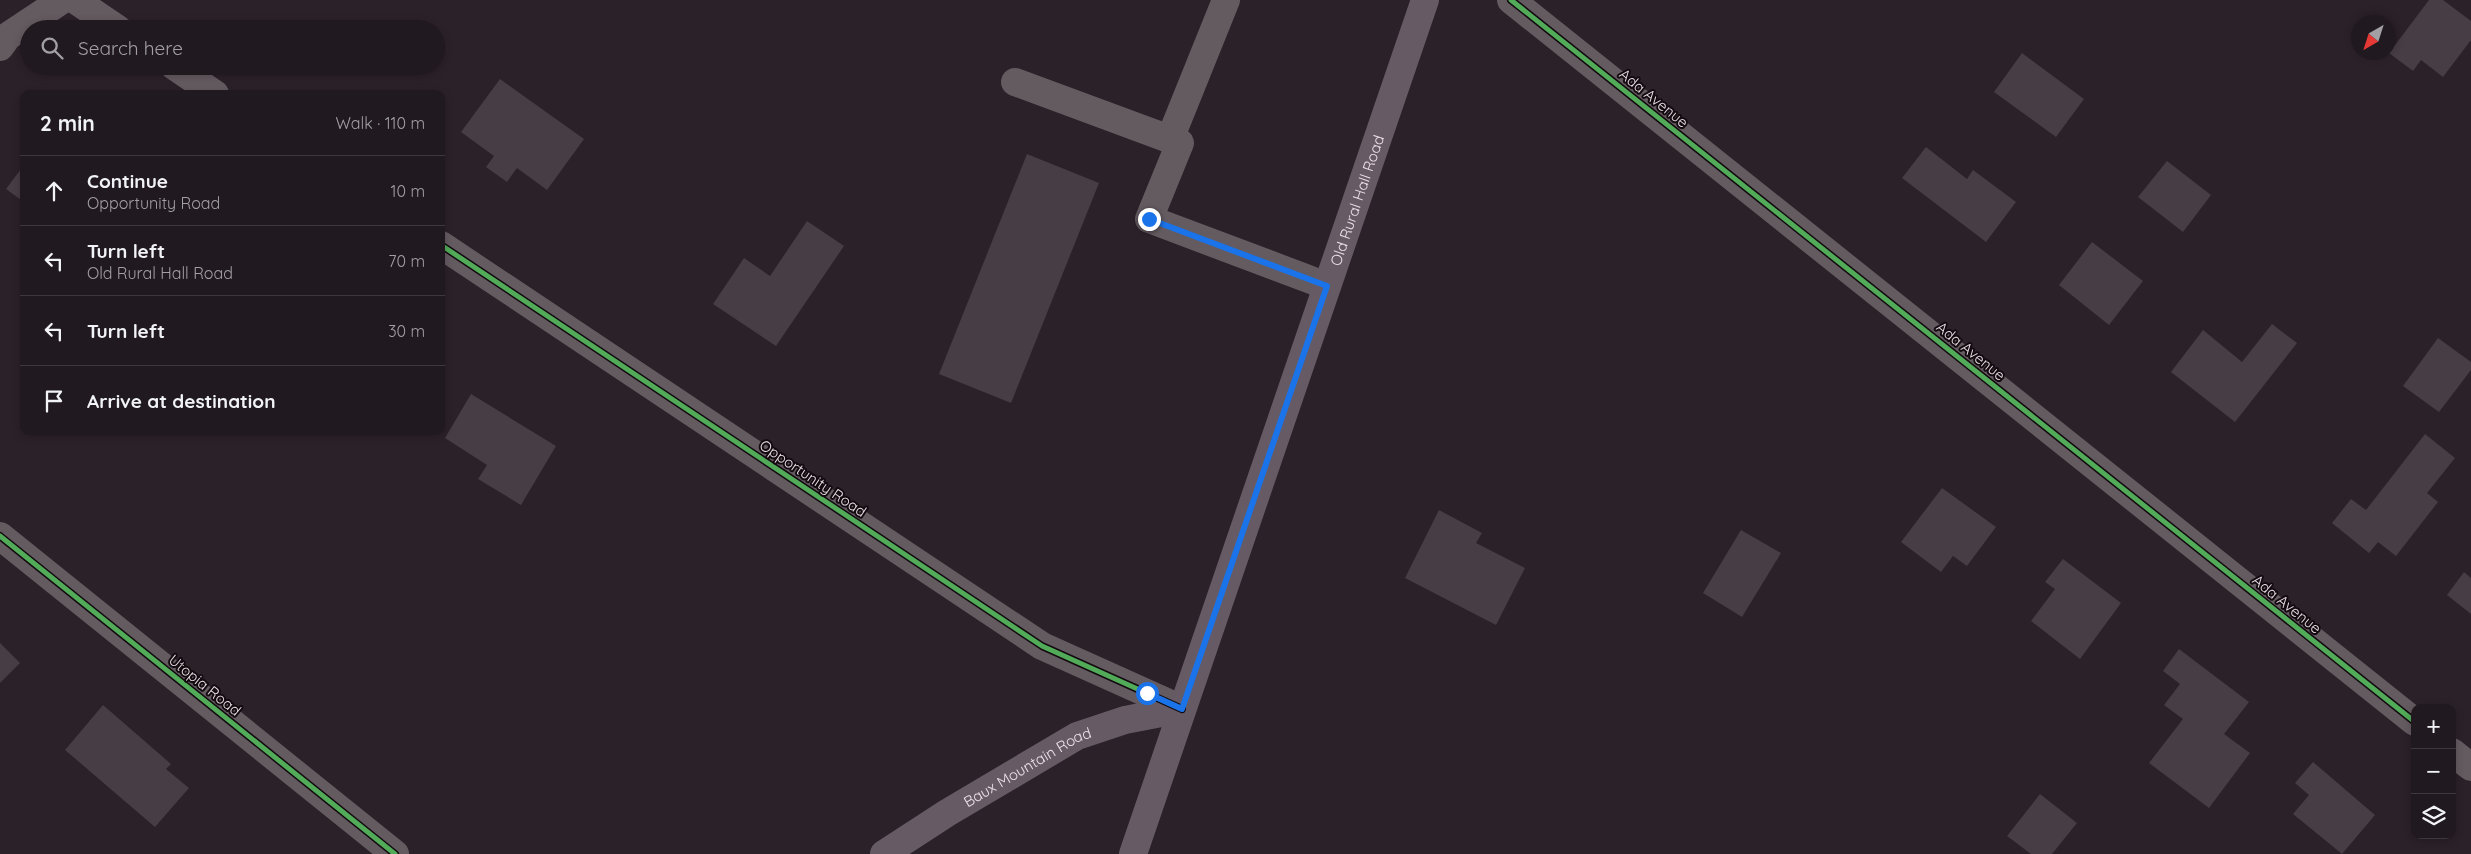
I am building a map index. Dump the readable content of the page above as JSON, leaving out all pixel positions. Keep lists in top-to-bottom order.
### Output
{
  "streets": {
    "main road": ["Old Rural Hall Road", "Baux Mountain Road"],
    "street": ["Ada Avenue", "Opportunity Road", "Utopia Road"]
  },
  "crossings": [
    ["Old Rural Hall Road", "Opportunity Road"],
    ["Old Rural Hall Road", "Baux Mountain Road"],
    ["Opportunity Road", "Baux Mountain Road"]
  ],
  "north": "bottom left",
  "page": {
    "search": "Search here",
    "heading": ["2 min", "Walk · 110 m"],
    "list": [
      ["Continue", "Opportunity Road", "10 m"],
      ["Turn left", "Old Rural Hall Road", "70 m"],
      ["Turn left", "30 m"],
      "Arrive at destination"
    ],
    "map_buttons": ["+", "−"]
  }
}
